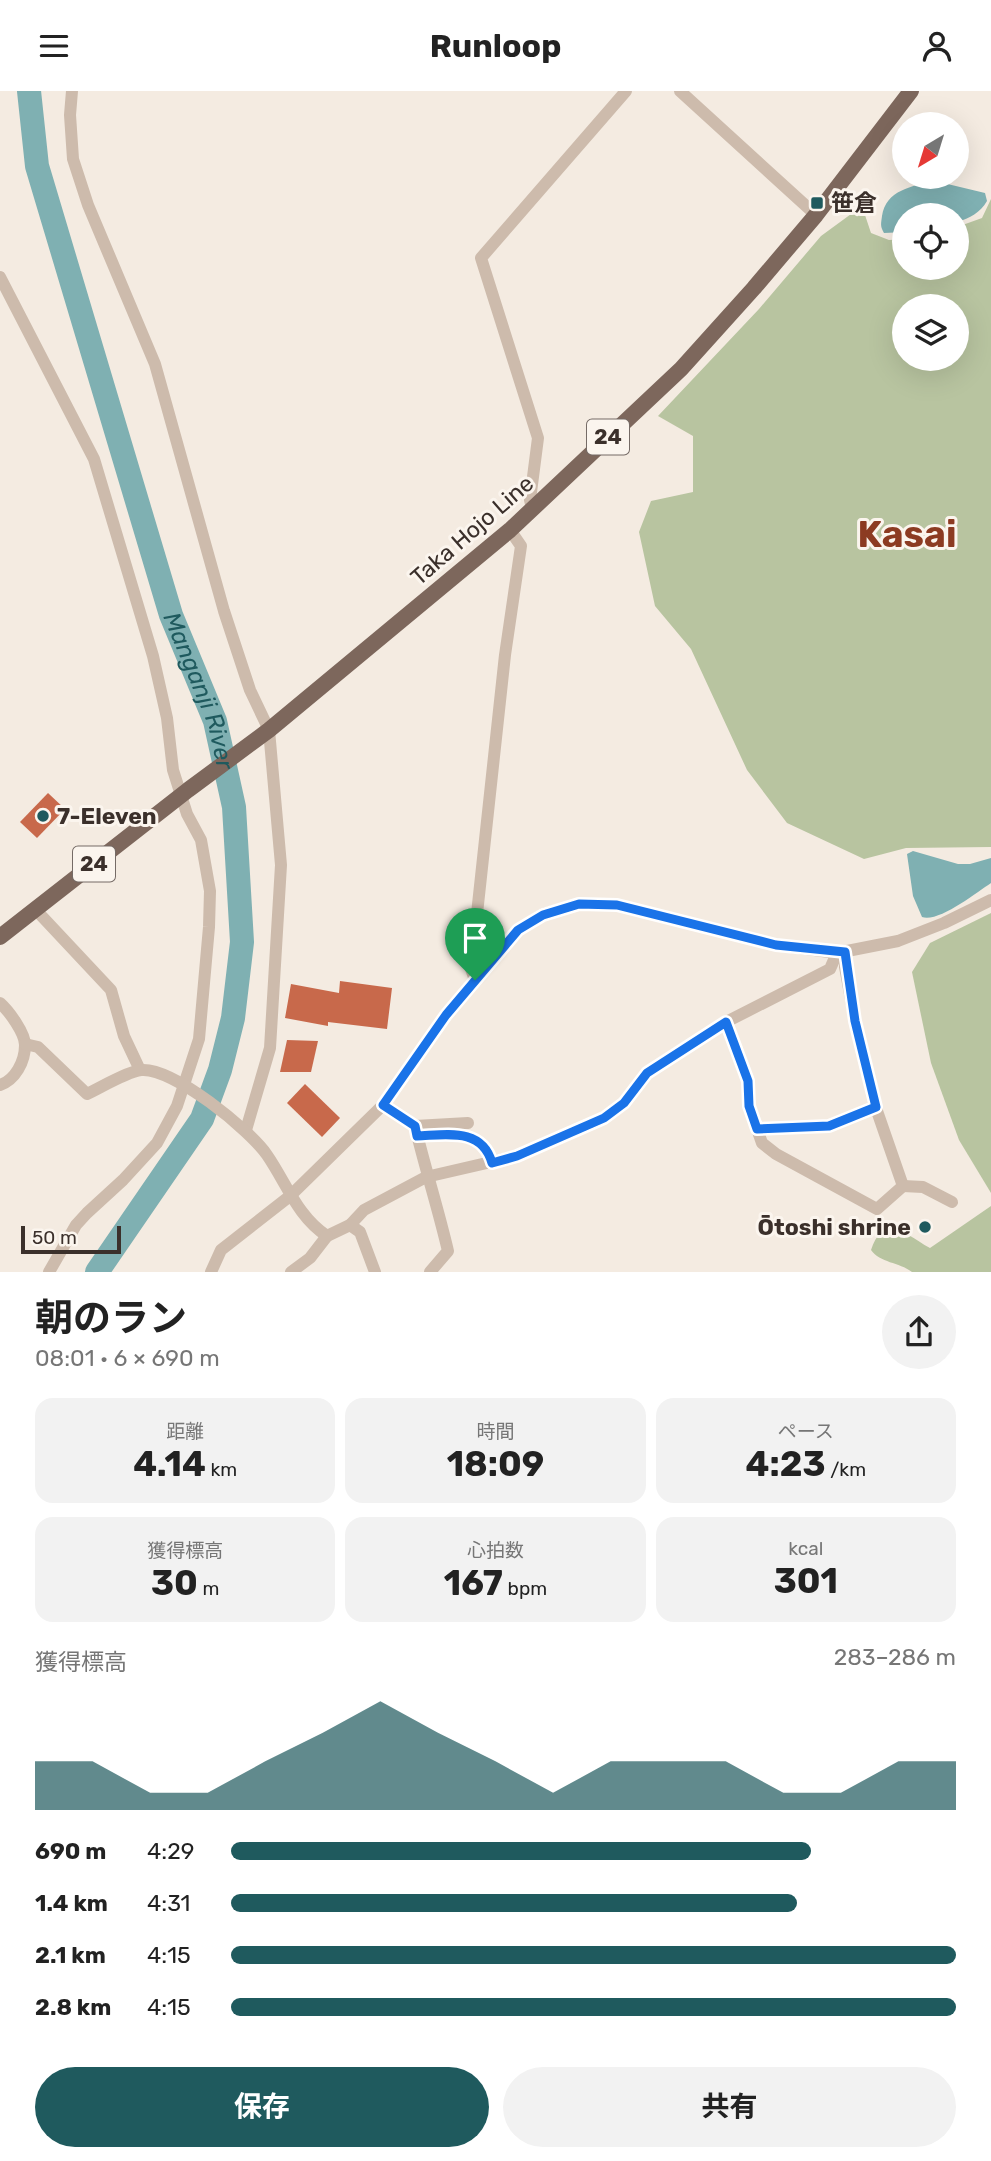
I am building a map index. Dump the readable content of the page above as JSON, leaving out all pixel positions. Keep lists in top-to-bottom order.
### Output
{
  "streets": {
    "main road": ["24", "Taka Hojo Line"]
  },
  "districts": ["Kasai"],
  "water": ["Manganji River"],
  "places": {
    "transit": ["笹倉"],
    "other": ["7-Eleven", "Ōtoshi shrine"]
  },
  "scale_bar": "50 m",
  "north": "bottom left",
  "page": {
    "header": "Runloop",
    "scale": "50 m",
    "heading": ["朝のラン", "08:01 · 6 × 690 m"],
    "stats": [
      ["距離", "4.14 km"],
      ["時間", "18:09"],
      ["ペース", "4:23 /km"],
      ["獲得標高", "30 m"],
      ["心拍数", "167 bpm"],
      ["kcal", "301"]
    ],
    "chart": ["獲得標高", "283–286 m"],
    "list": [
      {
        "name": "690 m",
        "note": "4:29"
      },
      {
        "name": "1.4 km",
        "note": "4:31"
      },
      {
        "name": "2.1 km",
        "note": "4:15"
      },
      {
        "name": "2.8 km",
        "note": "4:15"
      }
    ],
    "buttons": ["保存", "共有"]
  }
}
